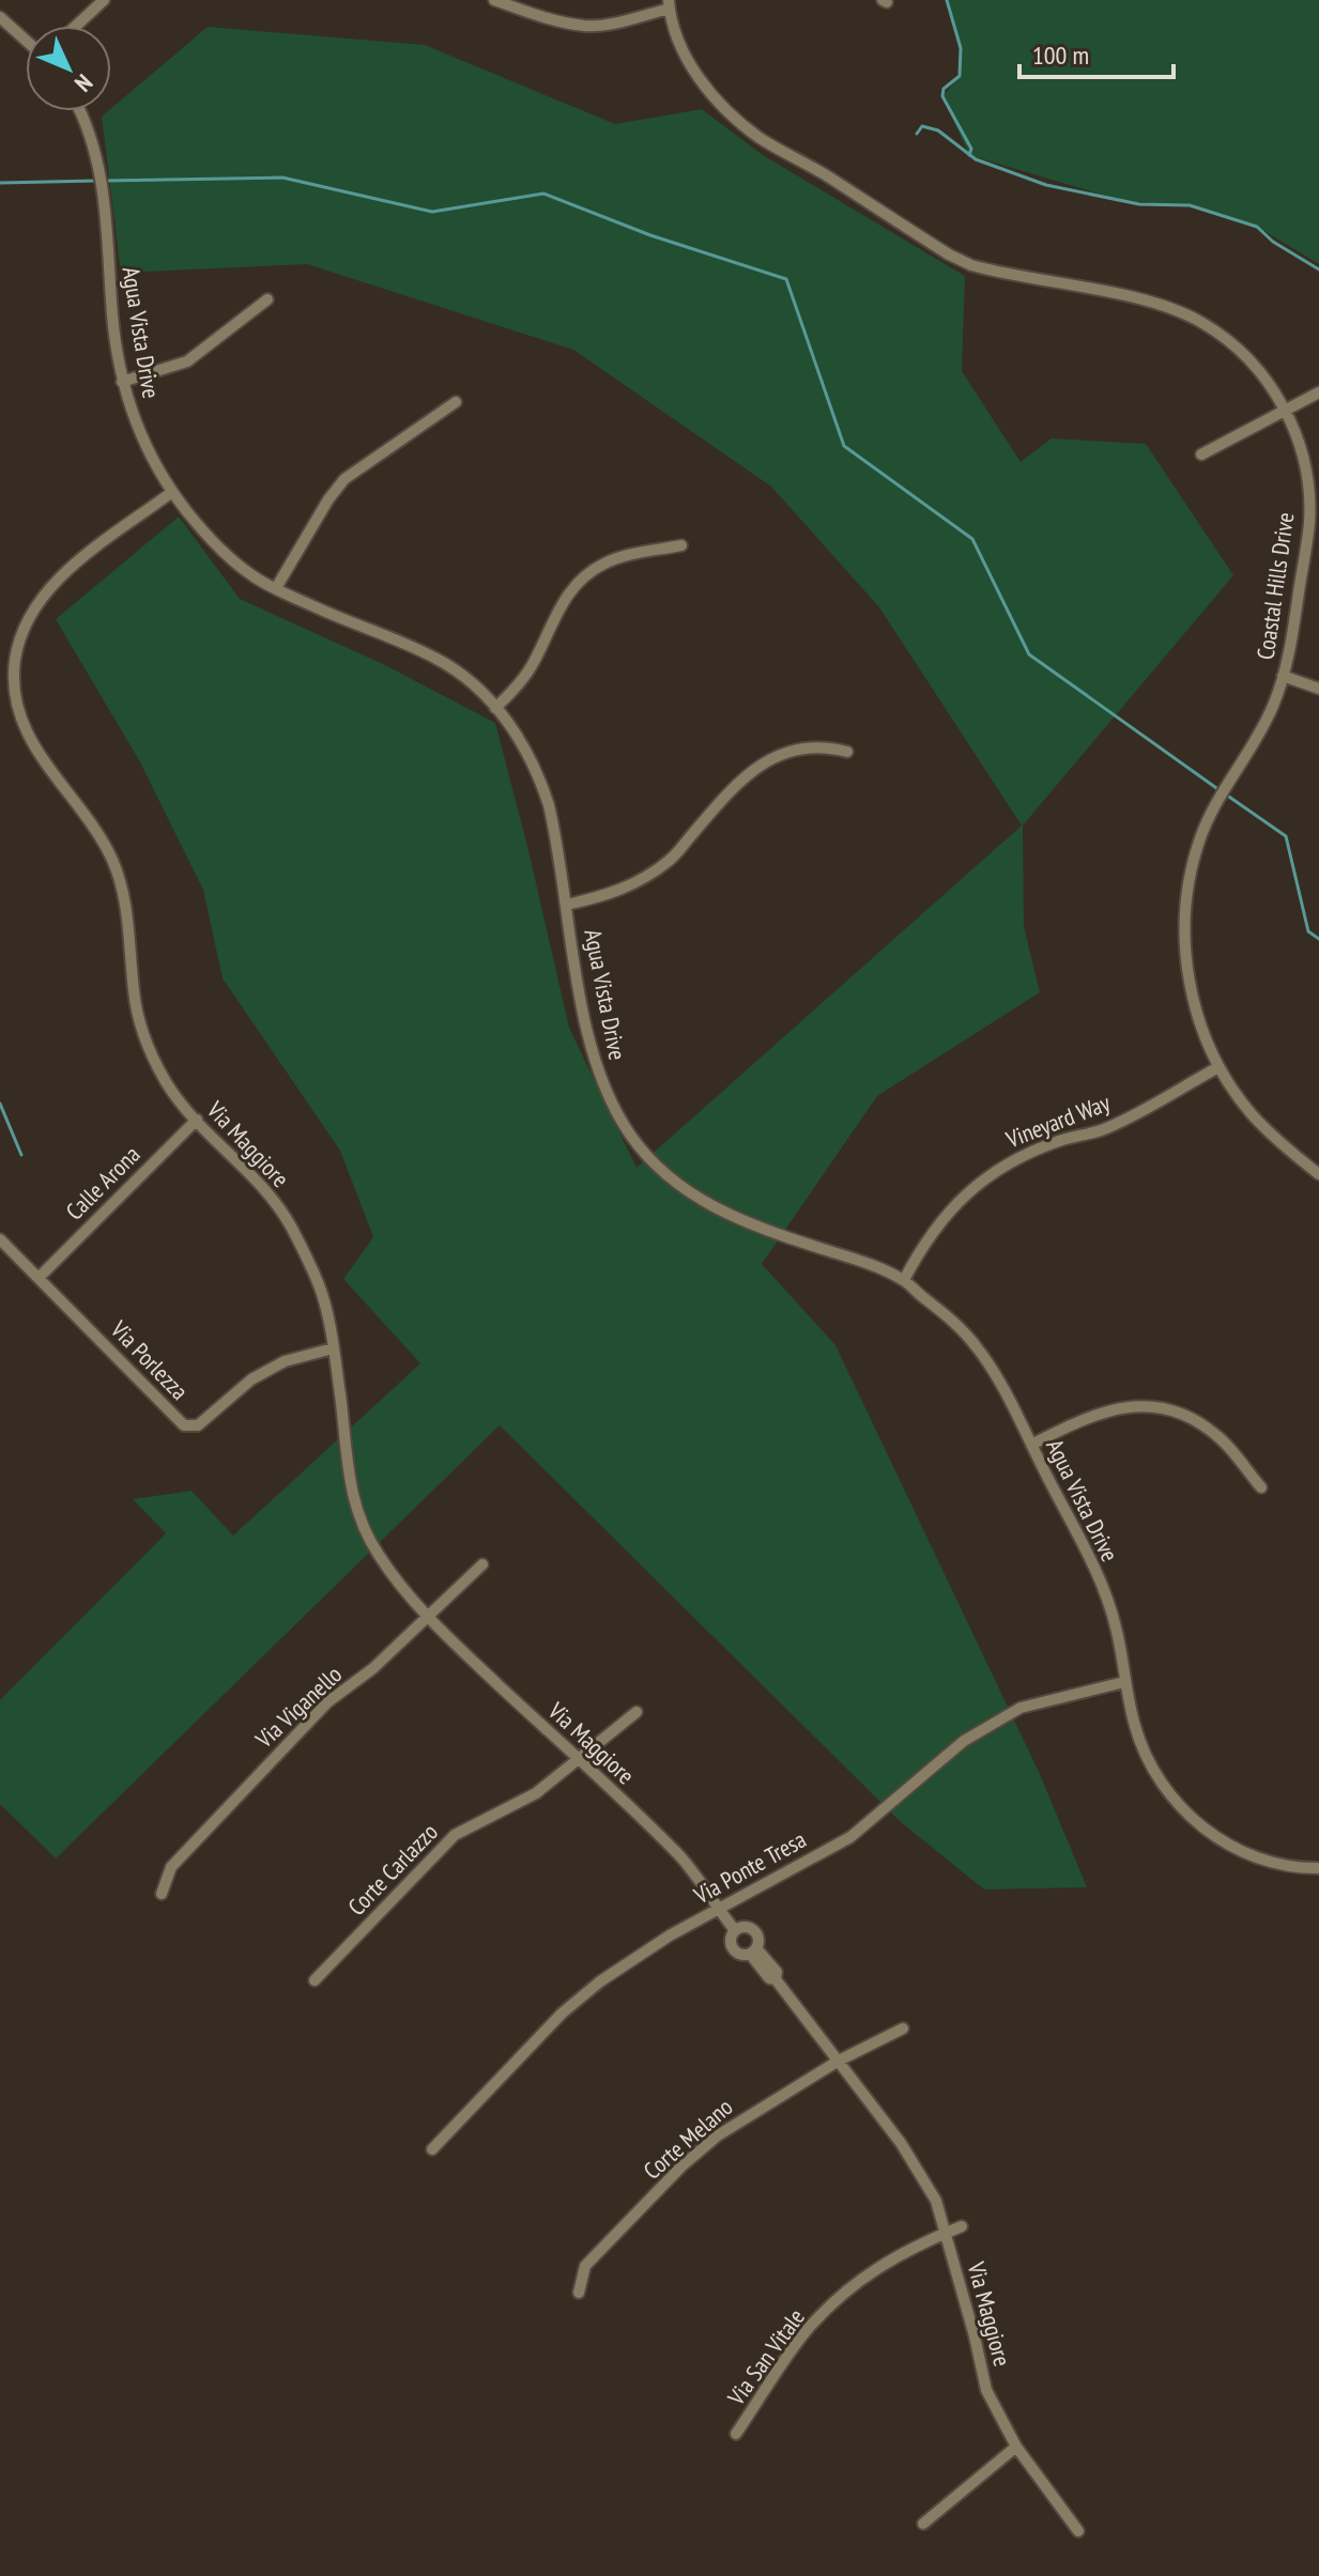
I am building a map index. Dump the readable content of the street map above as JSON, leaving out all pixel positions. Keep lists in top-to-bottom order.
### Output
{
  "streets": {
    "street": [
      "Agua Vista Drive",
      "Coastal Hills Drive",
      "Vineyard Way",
      "Via Maggiore",
      "Calle Arona",
      "Via Porlezza",
      "Via Viganello",
      "Via Ponte Tresa",
      "Corte Carlazzo",
      "Corte Melano",
      "Via San Vitale"
    ]
  },
  "crossings": [
    ["Agua Vista Drive", "Vineyard Way"],
    ["Agua Vista Drive", "Via Maggiore"],
    ["Agua Vista Drive", "Via Ponte Tresa"],
    ["Coastal Hills Drive", "Vineyard Way"],
    ["Via Maggiore", "Calle Arona"],
    ["Via Maggiore", "Via Porlezza"],
    ["Via Maggiore", "Via Viganello"],
    ["Via Maggiore", "Via Ponte Tresa"],
    ["Via Maggiore", "Corte Carlazzo"],
    ["Via Maggiore", "Corte Melano"],
    ["Via Maggiore", "Via San Vitale"],
    ["Calle Arona", "Via Porlezza"]
  ],
  "scale_bar": "100 m",
  "north": "bottom right"
}
